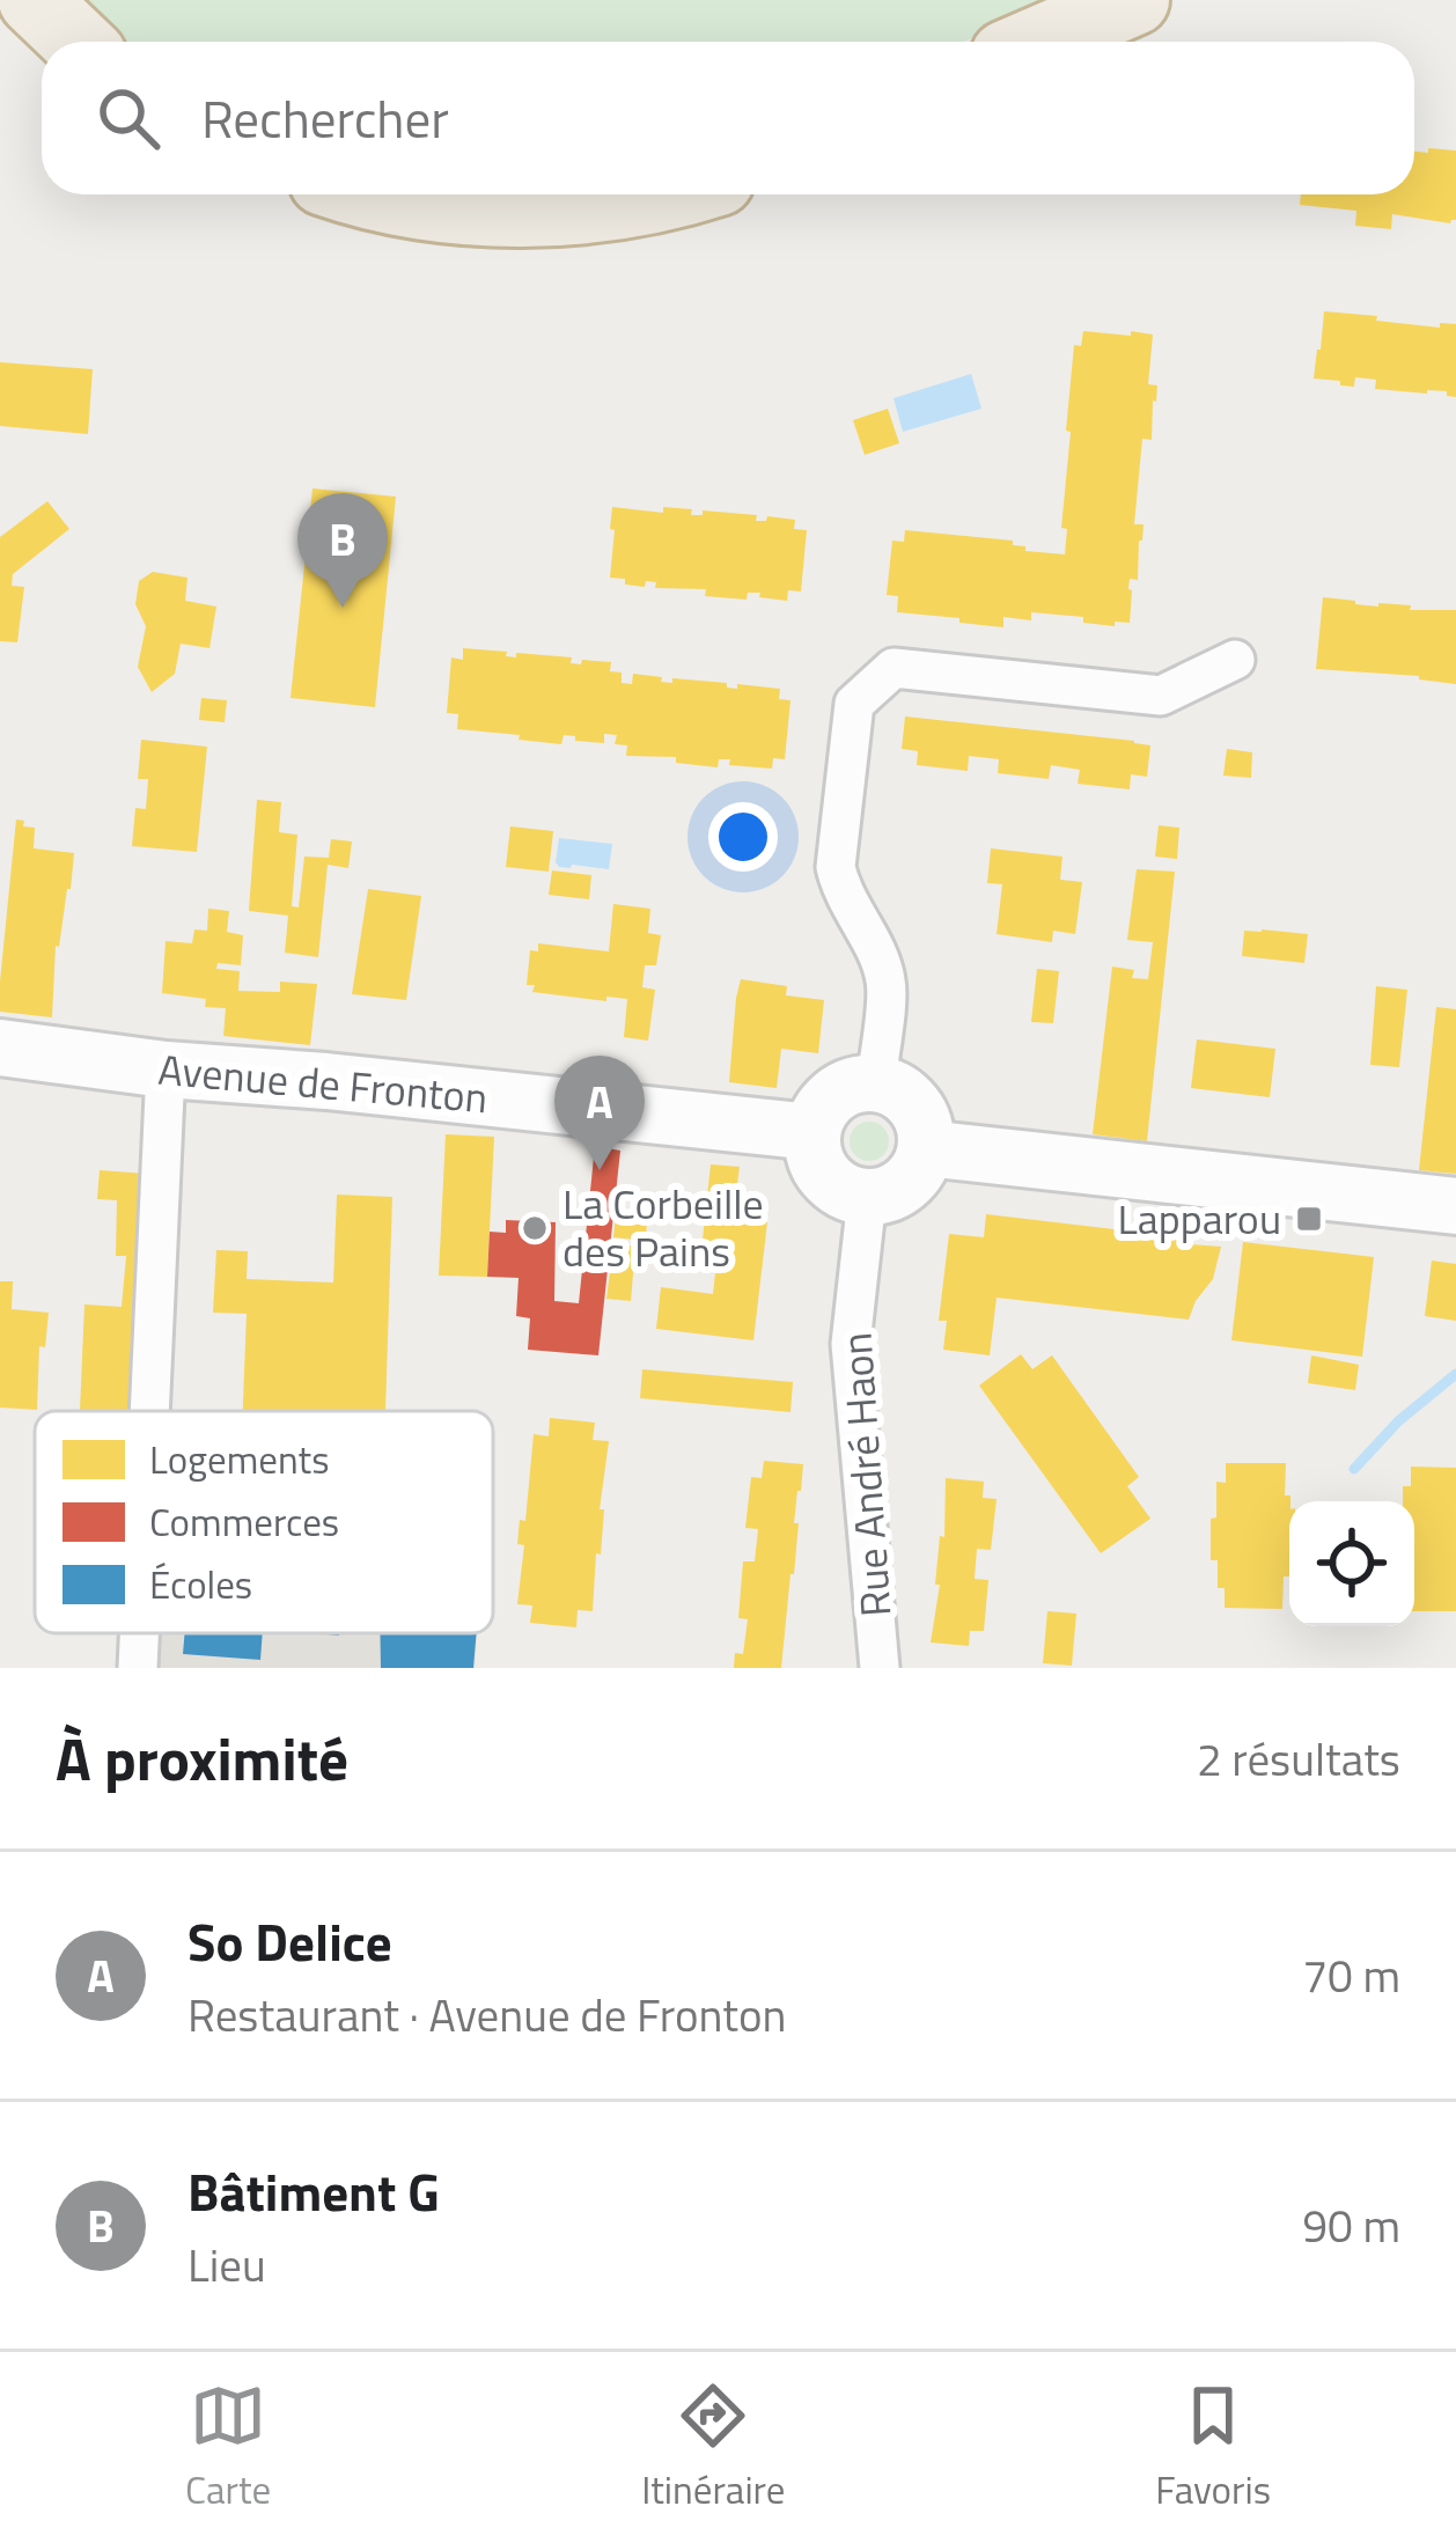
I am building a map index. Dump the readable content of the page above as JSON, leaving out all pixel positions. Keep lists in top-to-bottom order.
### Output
{
  "streets": {
    "main road": ["Avenue de Fronton"],
    "street": ["Rue André Haon"]
  },
  "crossings": [
    ["Avenue de Fronton", "Rue André Haon"]
  ],
  "places": {
    "transit": ["Lapparou"],
    "other": ["La Corbeille des Pains"]
  },
  "legend": ["Logements", "Commerces", "Écoles"],
  "page": {
    "search": "Rechercher",
    "pins": ["B", "A"],
    "heading": ["À proximité", "2 résultats"],
    "list": [
      {
        "mark": "A",
        "name": "So Delice",
        "note": "Restaurant · Avenue de Fronton",
        "value": "70 m"
      },
      {
        "mark": "B",
        "name": "Bâtiment G",
        "note": "Lieu",
        "value": "90 m"
      }
    ],
    "nav": ["Carte", "Itinéraire", "Favoris"]
  }
}
